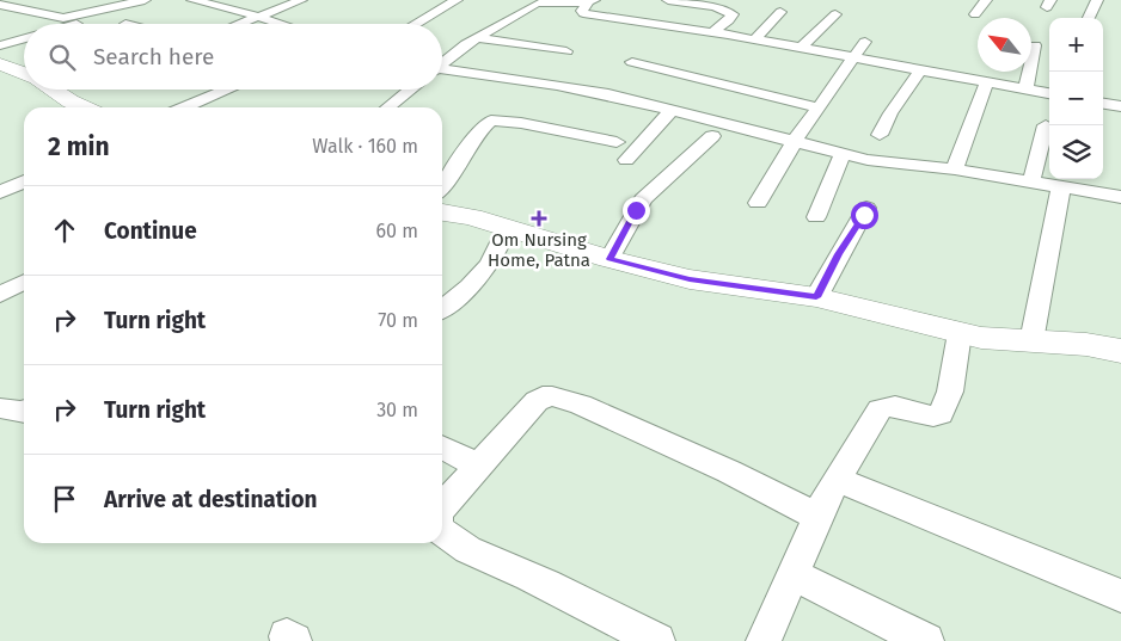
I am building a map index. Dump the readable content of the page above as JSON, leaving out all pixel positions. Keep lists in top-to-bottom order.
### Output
{
  "places": {
    "health": ["Om Nursing Home, Patna"]
  },
  "north": "top left",
  "page": {
    "map_buttons": ["+", "−"],
    "search": "Search here",
    "heading": ["2 min", "Walk · 160 m"],
    "list": [
      ["Continue", "60 m"],
      ["Turn right", "70 m"],
      ["Turn right", "30 m"],
      "Arrive at destination"
    ]
  }
}
